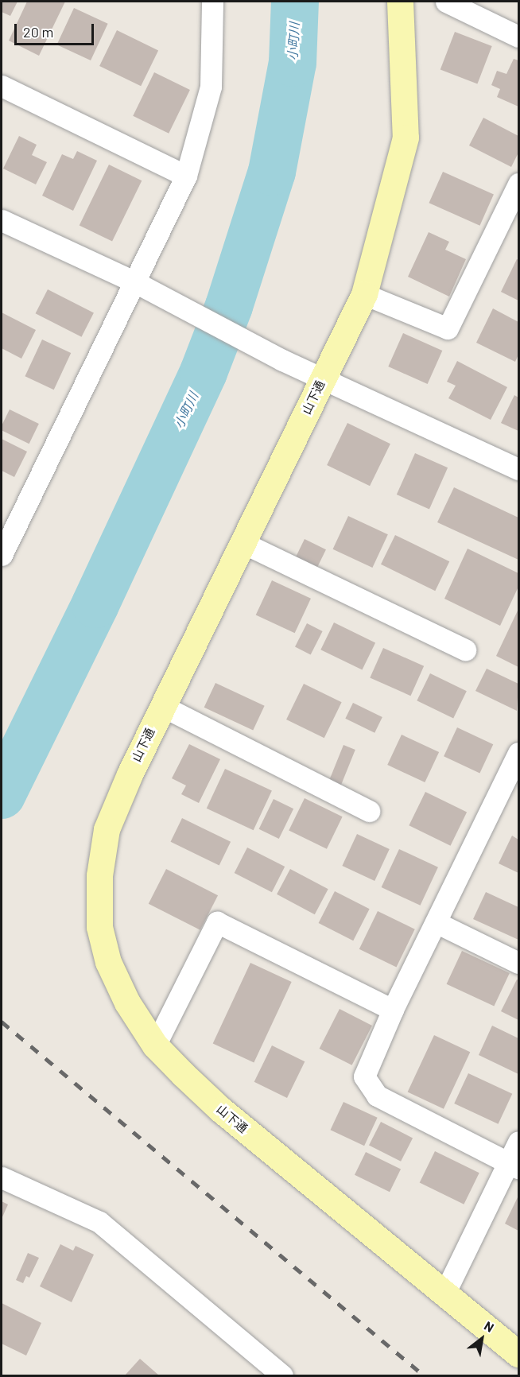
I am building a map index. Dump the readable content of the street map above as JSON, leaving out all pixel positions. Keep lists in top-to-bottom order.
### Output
{
  "streets": {
    "street": ["山下通"]
  },
  "water": ["小町川"],
  "scale_bar": "20 m",
  "north": "top right"
}
